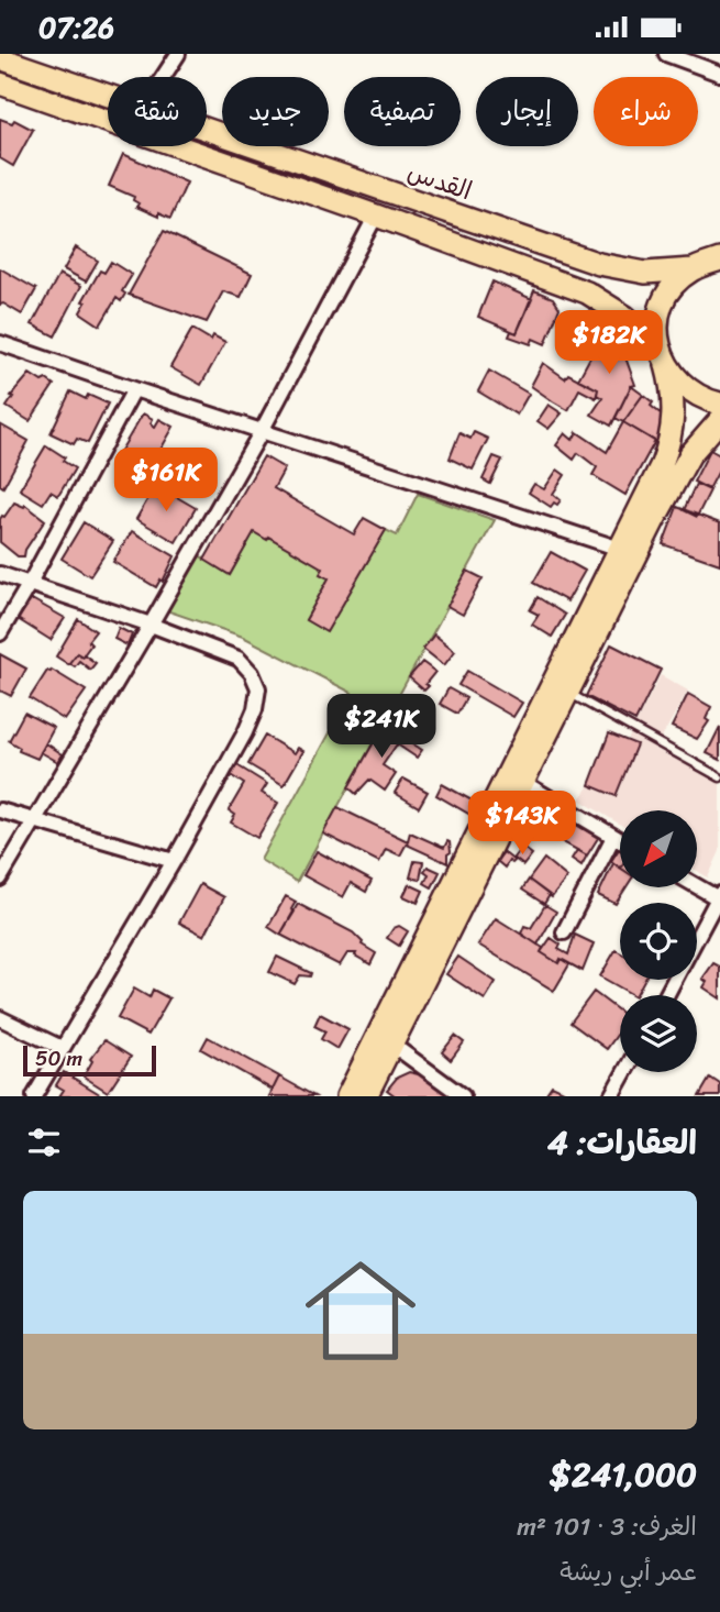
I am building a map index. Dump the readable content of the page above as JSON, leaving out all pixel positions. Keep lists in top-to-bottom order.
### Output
{
  "streets": {
    "main road": ["القدس"]
  },
  "scale_bar": "50 m",
  "north": "bottom left",
  "page": {
    "status": "07:26",
    "chip": [
      "شراء",
      "إيجار",
      "تصفية",
      "جديد",
      "شقة"
    ],
    "price": [
      "$182K",
      "$161K",
      "$241K",
      "$143K"
    ],
    "scale": "50 m",
    "heading": "العقارات: 4",
    "list": [
      {
        "name": "$241,000",
        "note": "الغرف: 3 · 101 m² · عمر أبي ريشة"
      }
    ]
  }
}
